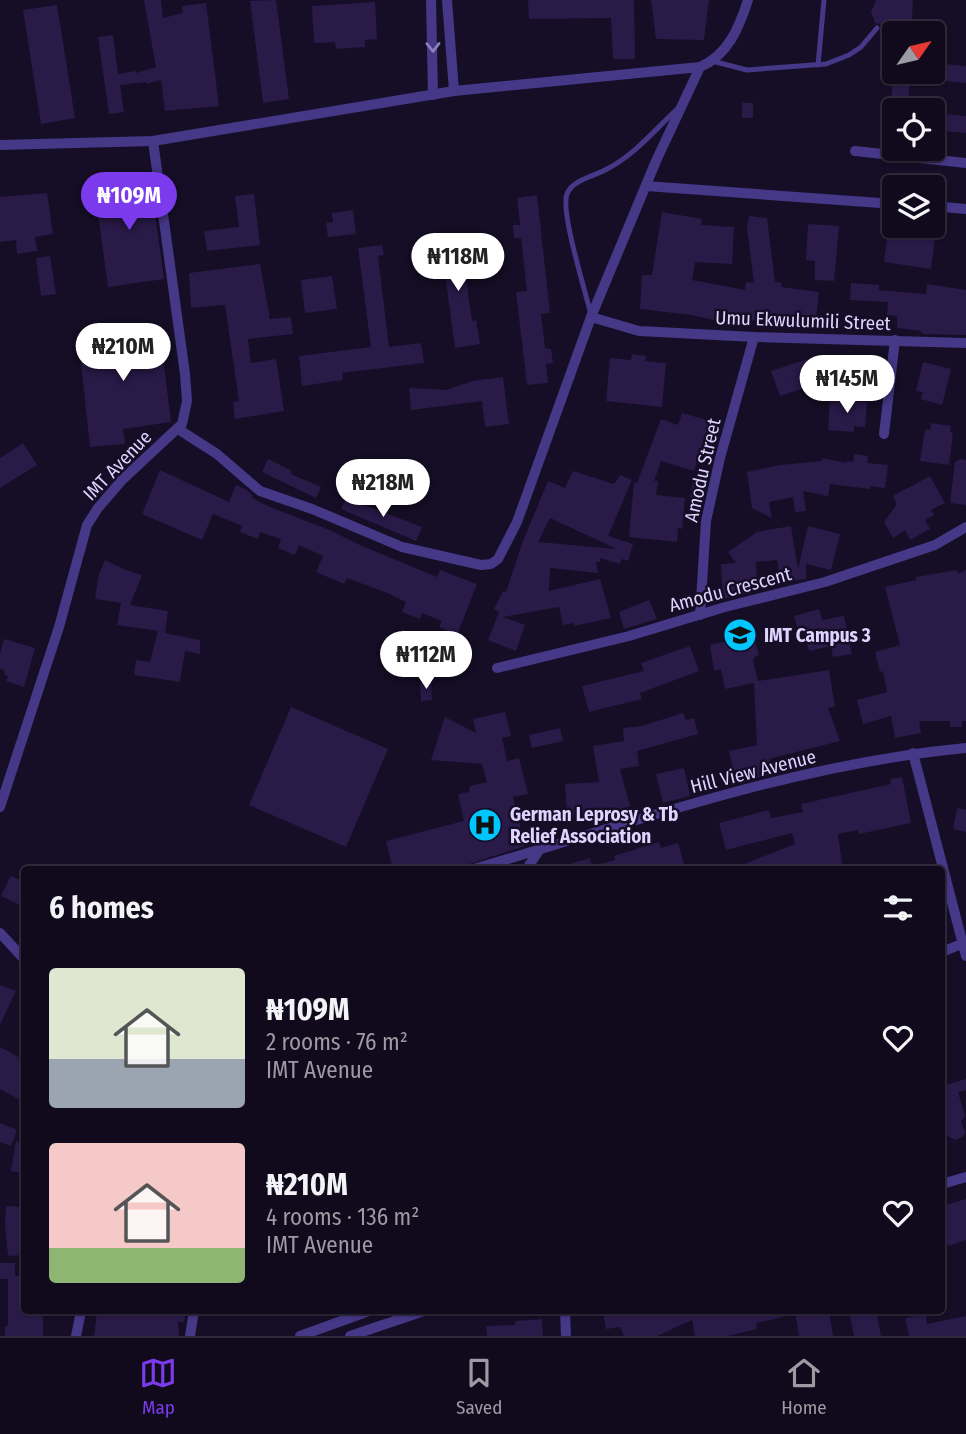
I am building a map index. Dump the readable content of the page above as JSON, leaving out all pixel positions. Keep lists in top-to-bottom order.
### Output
{
  "streets": {
    "street": [
      "Umu Ekwulumili Street",
      "IMT Avenue",
      "Amodu Street",
      "Amodu Crescent",
      "Hill View Avenue"
    ]
  },
  "crossings": [
    ["Umu Ekwulumili Street", "Amodu Street"],
    ["Amodu Street", "Amodu Crescent"]
  ],
  "places": {
    "school or university": ["IMT Campus 3"],
    "hospital": ["German Leprosy & Tb Relief Association"]
  },
  "north": "top right",
  "page": {
    "price": [
      "₦109M",
      "₦118M",
      "₦210M",
      "₦145M",
      "₦218M",
      "₦112M"
    ],
    "heading": "6 homes",
    "list": [
      {
        "name": "₦109M",
        "note": "2 rooms · 76 m² · IMT Avenue"
      },
      {
        "name": "₦210M",
        "note": "4 rooms · 136 m² · IMT Avenue"
      }
    ],
    "tabs": ["Map", "Saved", "Home"]
  }
}
